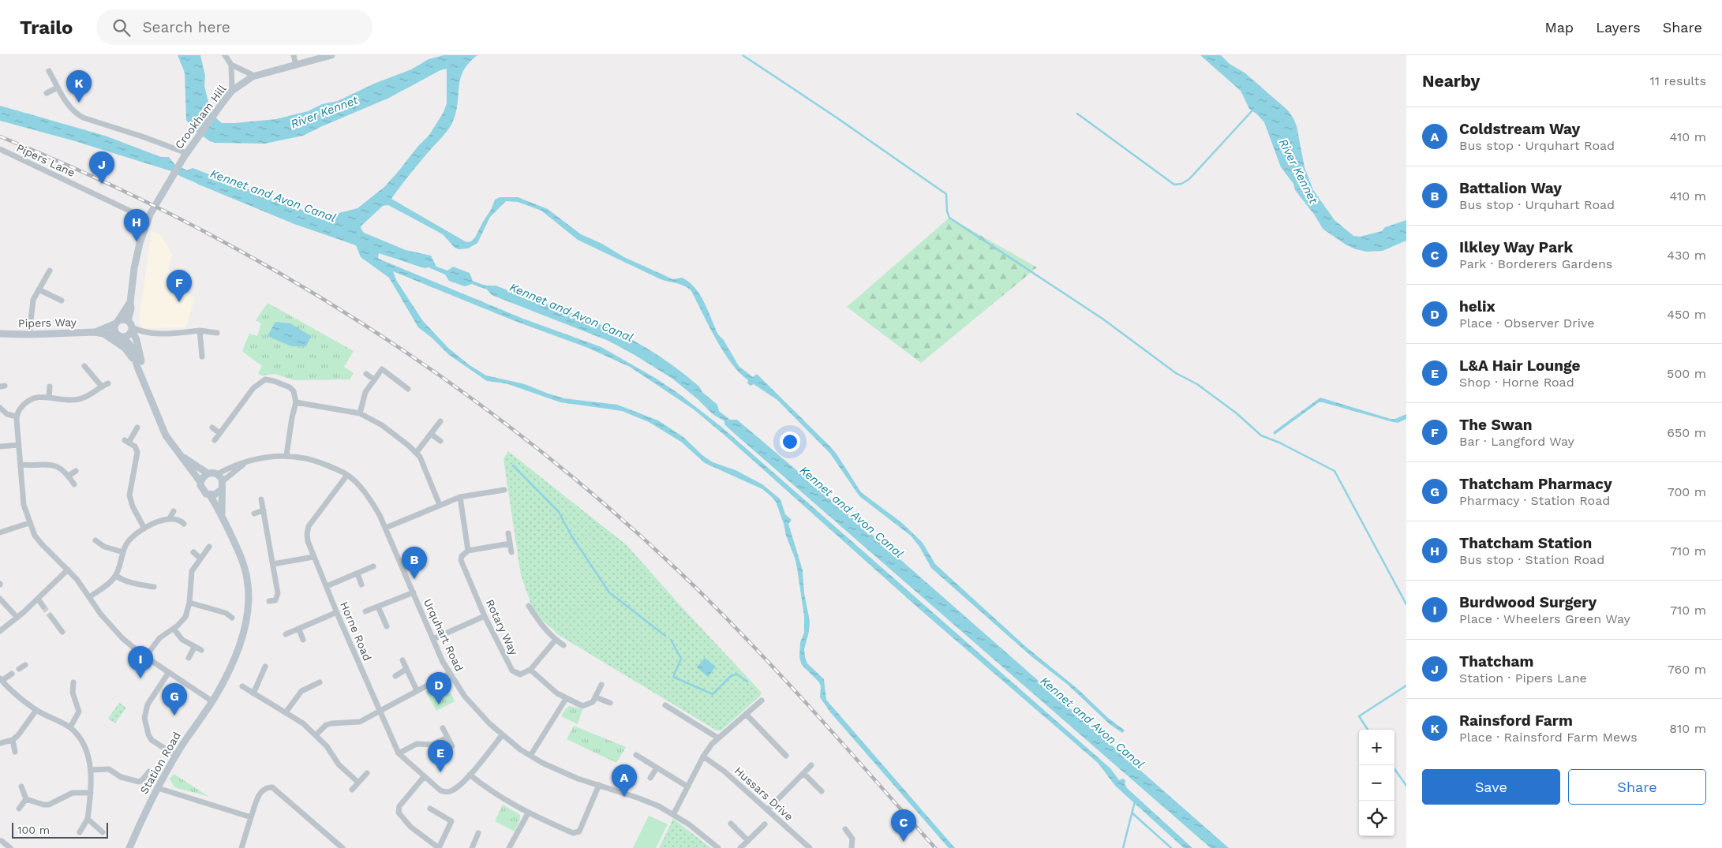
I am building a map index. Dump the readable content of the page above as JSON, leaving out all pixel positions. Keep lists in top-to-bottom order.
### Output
{
  "streets": {
    "street": [
      "Crookham Hill",
      "Pipers Lane",
      "Pipers Way",
      "Rotary Way",
      "Horne Road",
      "Urquhart Road",
      "Station Road",
      "Hussars Drive"
    ]
  },
  "crossings": [
    ["Crookham Hill", "Pipers Lane"],
    ["Pipers Way", "Station Road"],
    ["Horne Road", "Urquhart Road"],
    ["Urquhart Road", "Station Road"]
  ],
  "water": ["River Kennet", "Kennet and Avon Canal"],
  "scale_bar": "100 m",
  "page": {
    "header": "Trailo",
    "search": "Search here",
    "nav": ["Map", "Layers", "Share"],
    "heading": ["Nearby", "11 results"],
    "pins": [
      "K",
      "J",
      "H",
      "F",
      "B",
      "I",
      "D",
      "G",
      "E",
      "A",
      "C"
    ],
    "list": [
      {
        "mark": "A",
        "name": "Coldstream Way",
        "note": "Bus stop · Urquhart Road",
        "value": "410 m"
      },
      {
        "mark": "B",
        "name": "Battalion Way",
        "note": "Bus stop · Urquhart Road",
        "value": "410 m"
      },
      {
        "mark": "C",
        "name": "Ilkley Way Park",
        "note": "Park · Borderers Gardens",
        "value": "430 m"
      },
      {
        "mark": "D",
        "name": "helix",
        "note": "Place · Observer Drive",
        "value": "450 m"
      },
      {
        "mark": "E",
        "name": "L&A Hair Lounge",
        "note": "Shop · Horne Road",
        "value": "500 m"
      },
      {
        "mark": "F",
        "name": "The Swan",
        "note": "Bar · Langford Way",
        "value": "650 m"
      },
      {
        "mark": "G",
        "name": "Thatcham Pharmacy",
        "note": "Pharmacy · Station Road",
        "value": "700 m"
      },
      {
        "mark": "H",
        "name": "Thatcham Station",
        "note": "Bus stop · Station Road",
        "value": "710 m"
      },
      {
        "mark": "I",
        "name": "Burdwood Surgery",
        "note": "Place · Wheelers Green Way",
        "value": "710 m"
      },
      {
        "mark": "J",
        "name": "Thatcham",
        "note": "Station · Pipers Lane",
        "value": "760 m"
      },
      {
        "mark": "K",
        "name": "Rainsford Farm",
        "note": "Place · Rainsford Farm Mews",
        "value": "810 m"
      }
    ],
    "map_buttons": ["+", "−"],
    "buttons": ["Save", "Share"],
    "scale": "100 m"
  }
}
